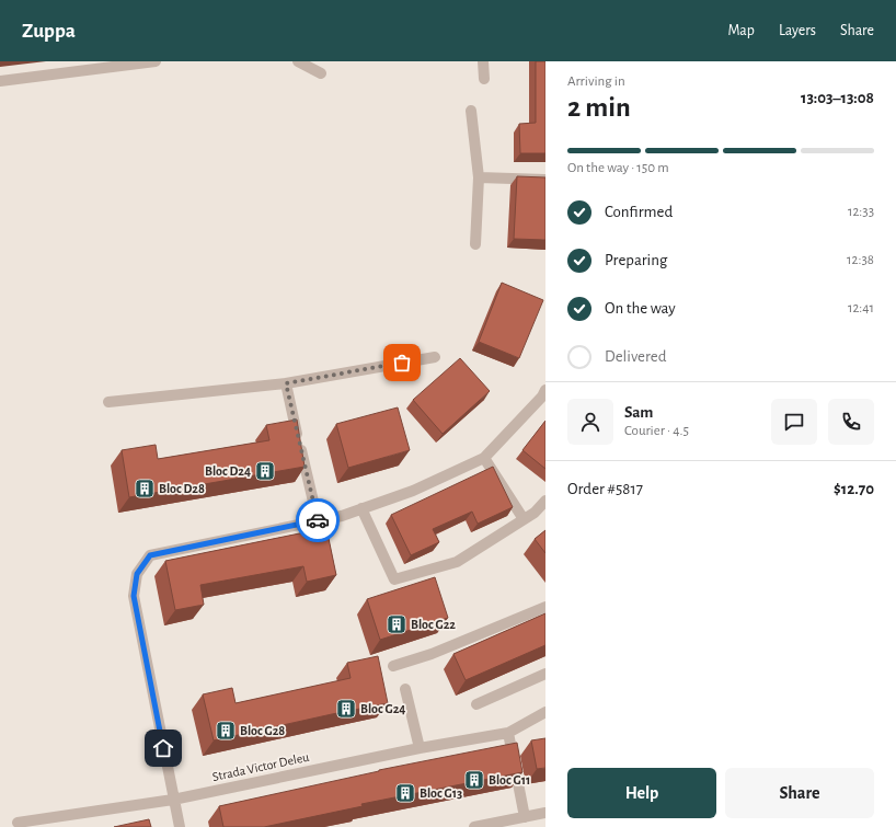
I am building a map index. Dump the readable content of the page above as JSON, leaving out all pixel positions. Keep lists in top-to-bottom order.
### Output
{
  "streets": {
    "street": ["Strada Victor Deleu"]
  },
  "places": {
    "building": [
      "Bloc D24",
      "Bloc D28",
      "Bloc G22",
      "Bloc G24",
      "Bloc G28",
      "Bloc G11",
      "Bloc G13"
    ]
  },
  "page": {
    "header": "Zuppa",
    "nav": ["Map", "Layers", "Share"],
    "heading": ["2 min", "Arriving in", "13:03–13:08"],
    "panel": [
      "Sam",
      "Courier · 4.5",
      "Order #5817",
      "$12.70"
    ],
    "bar": "On the way · 150 m",
    "list": [
      ["Confirmed", "12:33"],
      ["Preparing", "12:38"],
      ["On the way", "12:41"],
      "Delivered"
    ],
    "buttons": ["Help", "Share"]
  }
}
